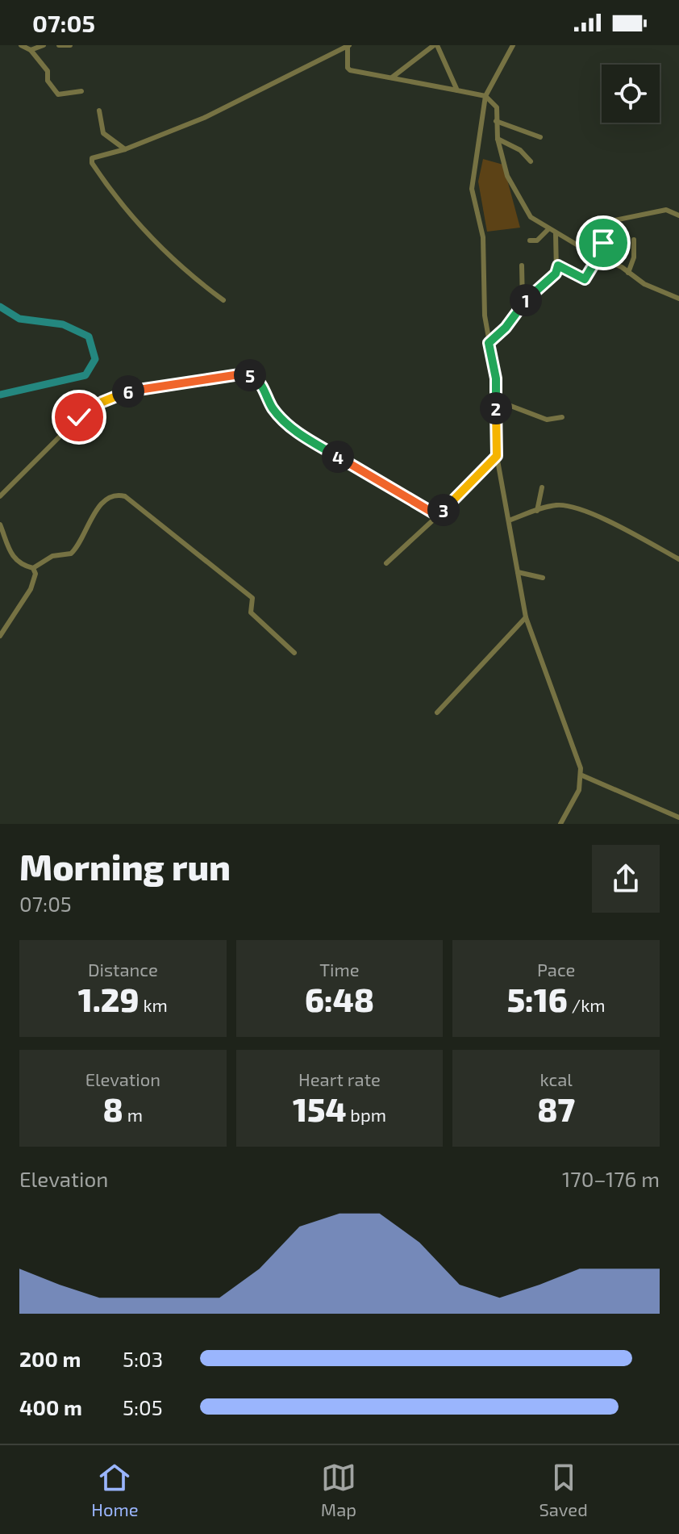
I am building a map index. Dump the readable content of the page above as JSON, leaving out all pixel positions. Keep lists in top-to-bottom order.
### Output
{
  "page": {
    "status": "07:05",
    "pins": [
      "1",
      "5",
      "6",
      "2",
      "4",
      "3"
    ],
    "heading": ["Morning run", "07:05"],
    "stats": [
      ["Distance", "1.29 km"],
      ["Time", "6:48"],
      ["Pace", "5:16 /km"],
      ["Elevation", "8 m"],
      ["Heart rate", "154 bpm"],
      ["kcal", "87"]
    ],
    "chart": ["Elevation", "170–176 m"],
    "list": [
      {
        "name": "200 m",
        "note": "5:03"
      },
      {
        "name": "400 m",
        "note": "5:05"
      }
    ],
    "tabs": ["Home", "Map", "Saved"]
  }
}
